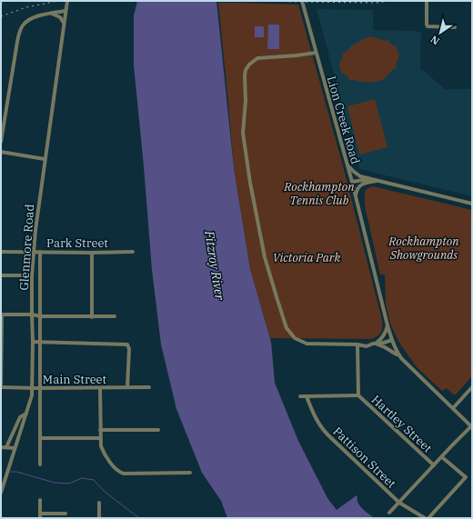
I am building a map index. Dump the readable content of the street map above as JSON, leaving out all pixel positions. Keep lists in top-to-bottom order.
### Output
{
  "streets": {
    "street": [
      "Lion Creek Road",
      "Park Street",
      "Glenmore Road",
      "Main Street",
      "Hartley Street",
      "Pattison Street"
    ]
  },
  "crossings": [
    ["Park Street", "Glenmore Road"],
    ["Glenmore Road", "Main Street"]
  ],
  "water": ["Fitzroy River"],
  "parks": ["Rockhampton Tennis Club", "Rockhampton Showgrounds", "Victoria Park"],
  "north": "bottom left"
}
